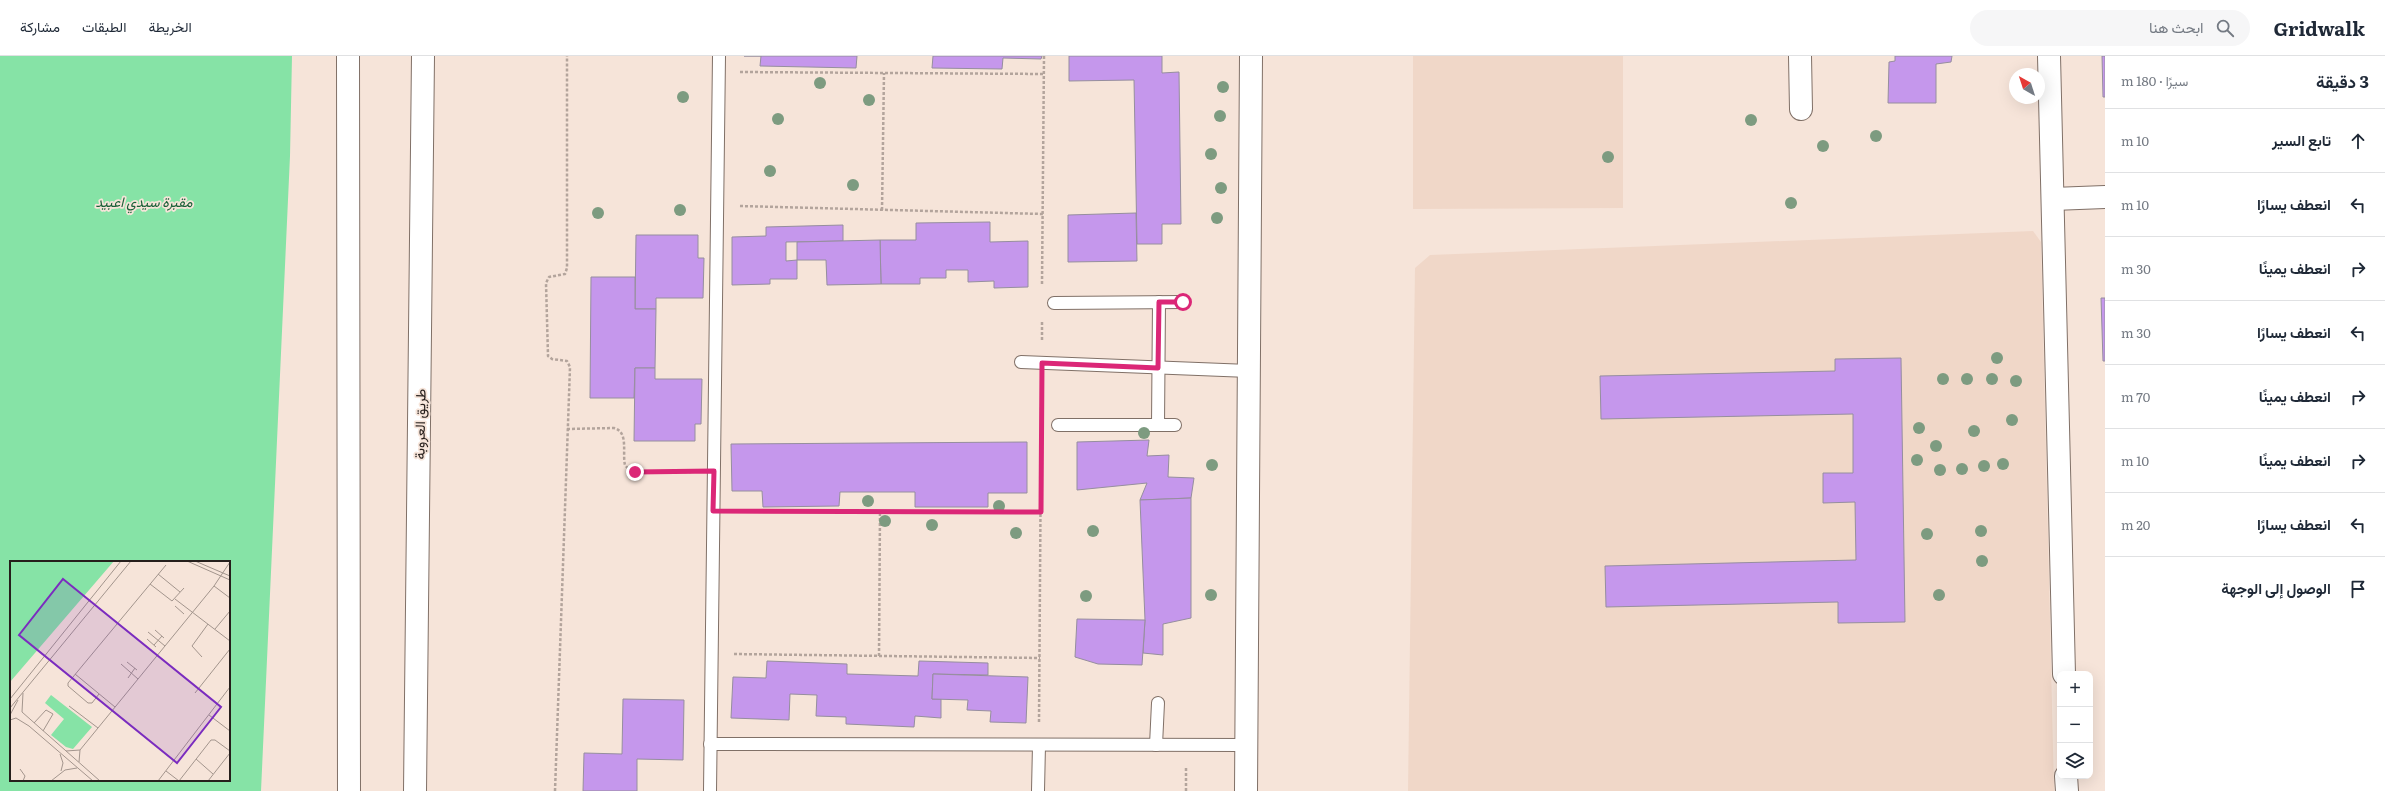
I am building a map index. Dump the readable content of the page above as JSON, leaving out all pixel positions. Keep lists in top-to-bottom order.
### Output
{
  "streets": {
    "main road": ["طريق العروبة"]
  },
  "parks": ["مقبرة سيدي اعبيد"],
  "north": "top left",
  "page": {
    "header": "Gridwalk",
    "search": "ابحث هنا",
    "nav": ["الخريطة", "الطبقات", "مشاركة"],
    "heading": ["3 دقيقة", "سيرًا · 180 m"],
    "list": [
      ["تابع السير", "10 m"],
      ["انعطف يسارًا", "10 m"],
      ["انعطف يمينًا", "30 m"],
      ["انعطف يسارًا", "30 m"],
      ["انعطف يمينًا", "70 m"],
      ["انعطف يمينًا", "10 m"],
      ["انعطف يسارًا", "20 m"],
      "الوصول إلى الوجهة"
    ],
    "map_buttons": ["+", "−"]
  }
}
